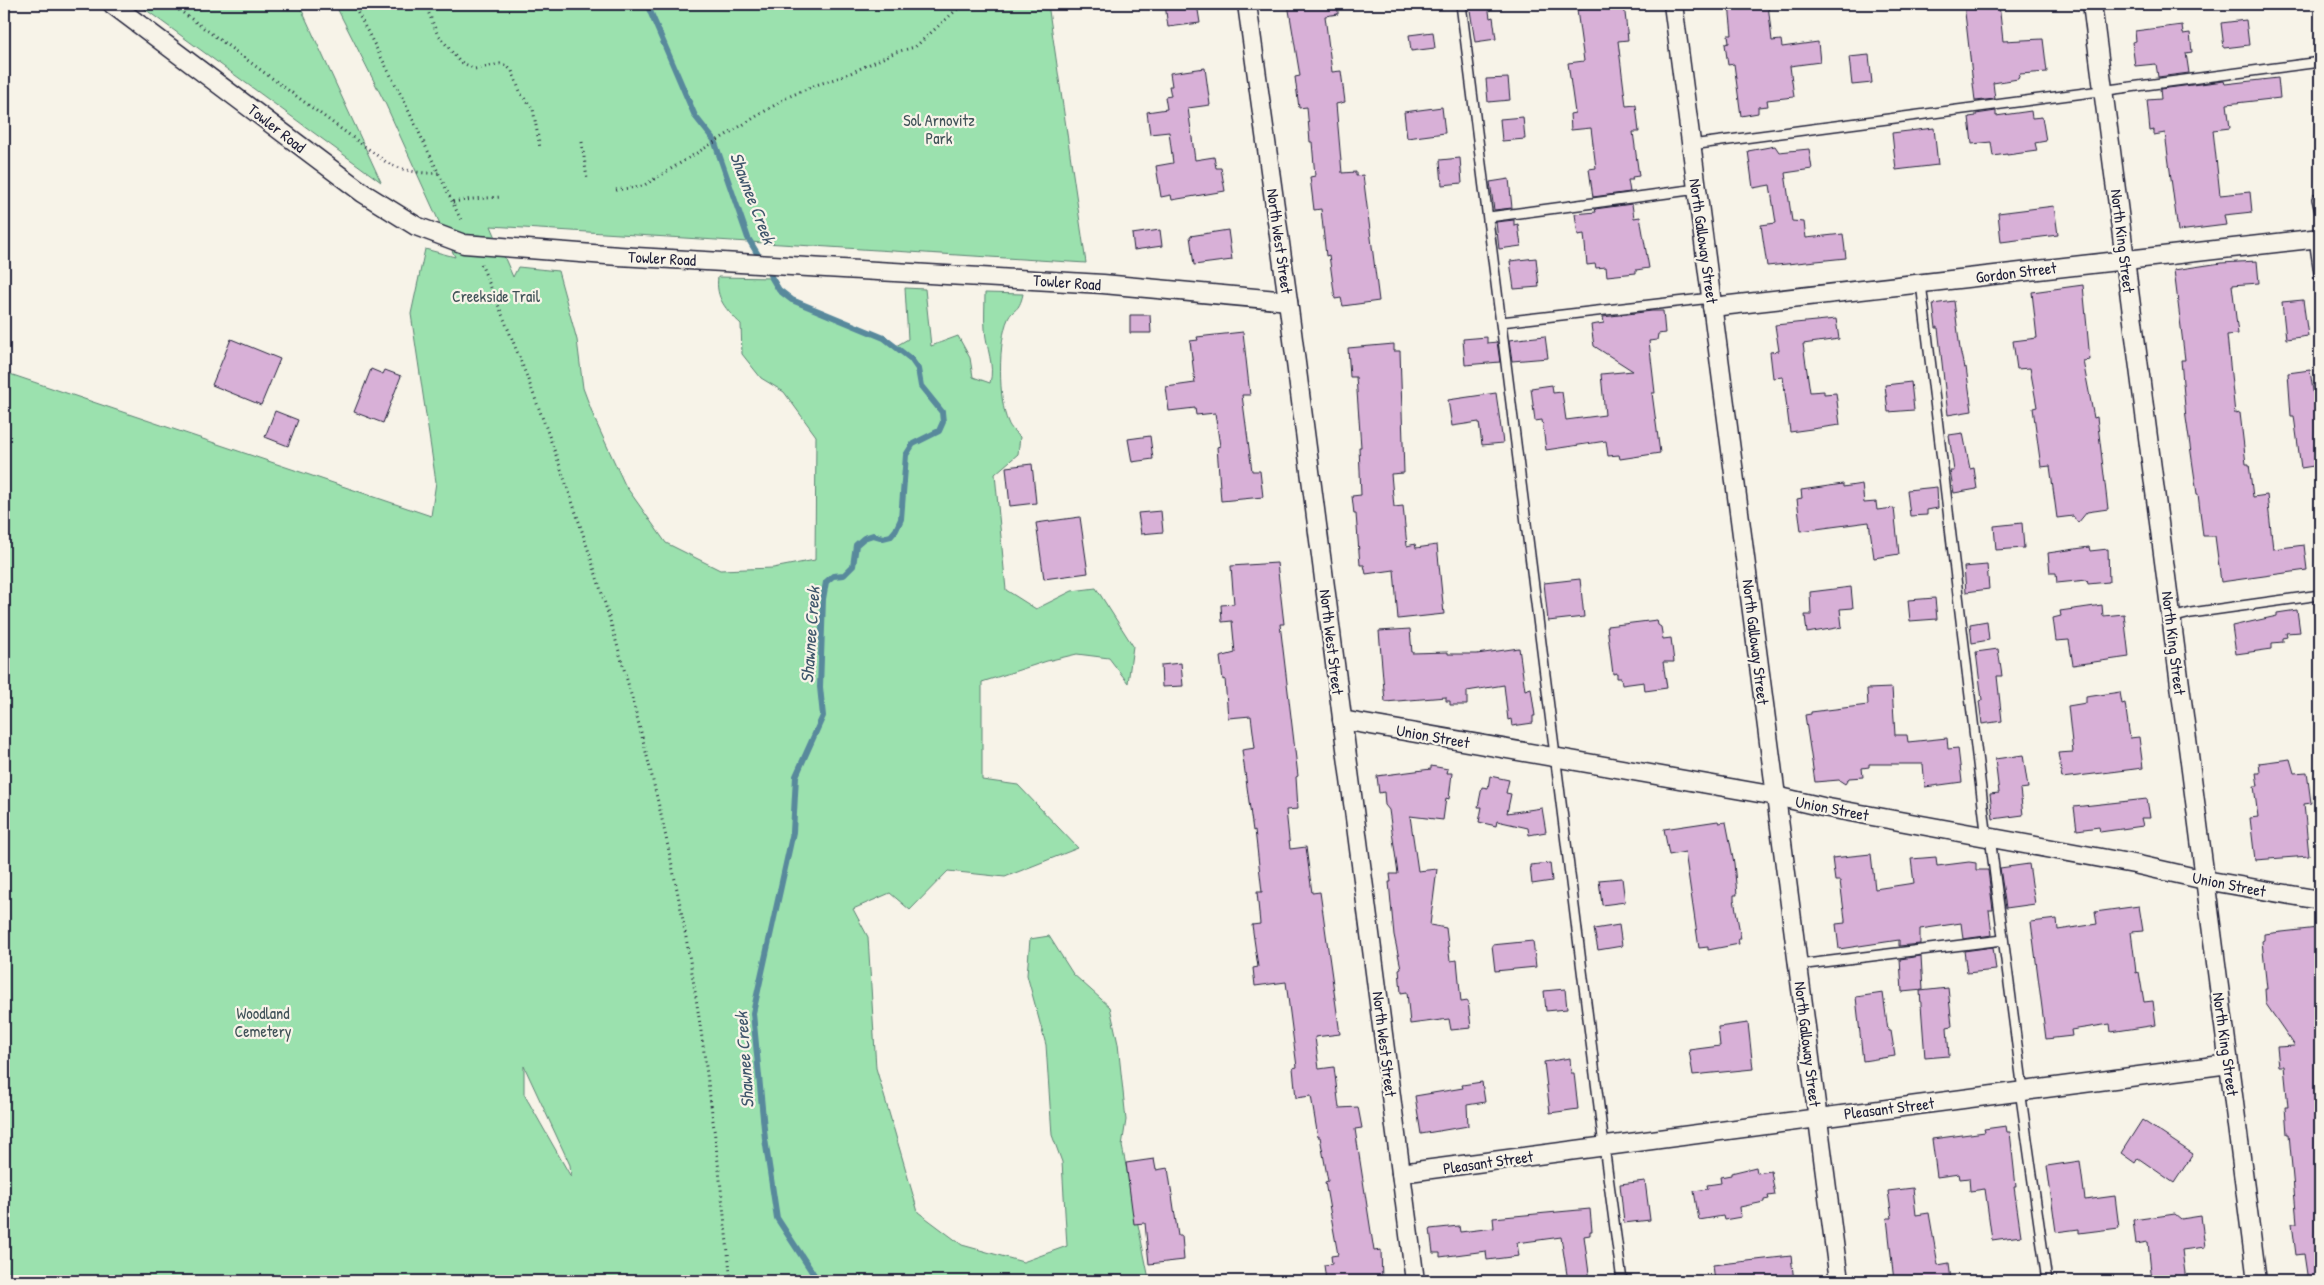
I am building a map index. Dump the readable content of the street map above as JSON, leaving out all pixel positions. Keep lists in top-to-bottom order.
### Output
{
  "streets": {
    "street": [
      "Towler Road",
      "North West Street",
      "North Galloway Street",
      "North King Street",
      "Gordon Street",
      "Union Street",
      "Pleasant Street"
    ]
  },
  "crossings": [
    ["Towler Road", "North West Street"],
    ["North West Street", "Union Street"],
    ["North West Street", "Pleasant Street"],
    ["North Galloway Street", "Gordon Street"],
    ["North Galloway Street", "Union Street"],
    ["North Galloway Street", "Pleasant Street"],
    ["North King Street", "Gordon Street"],
    ["North King Street", "Union Street"],
    ["North King Street", "Pleasant Street"]
  ],
  "water": ["Shawnee Creek"],
  "parks": ["Sol Arnovitz Park", "Creekside Trail", "Woodland Cemetery"]
}
